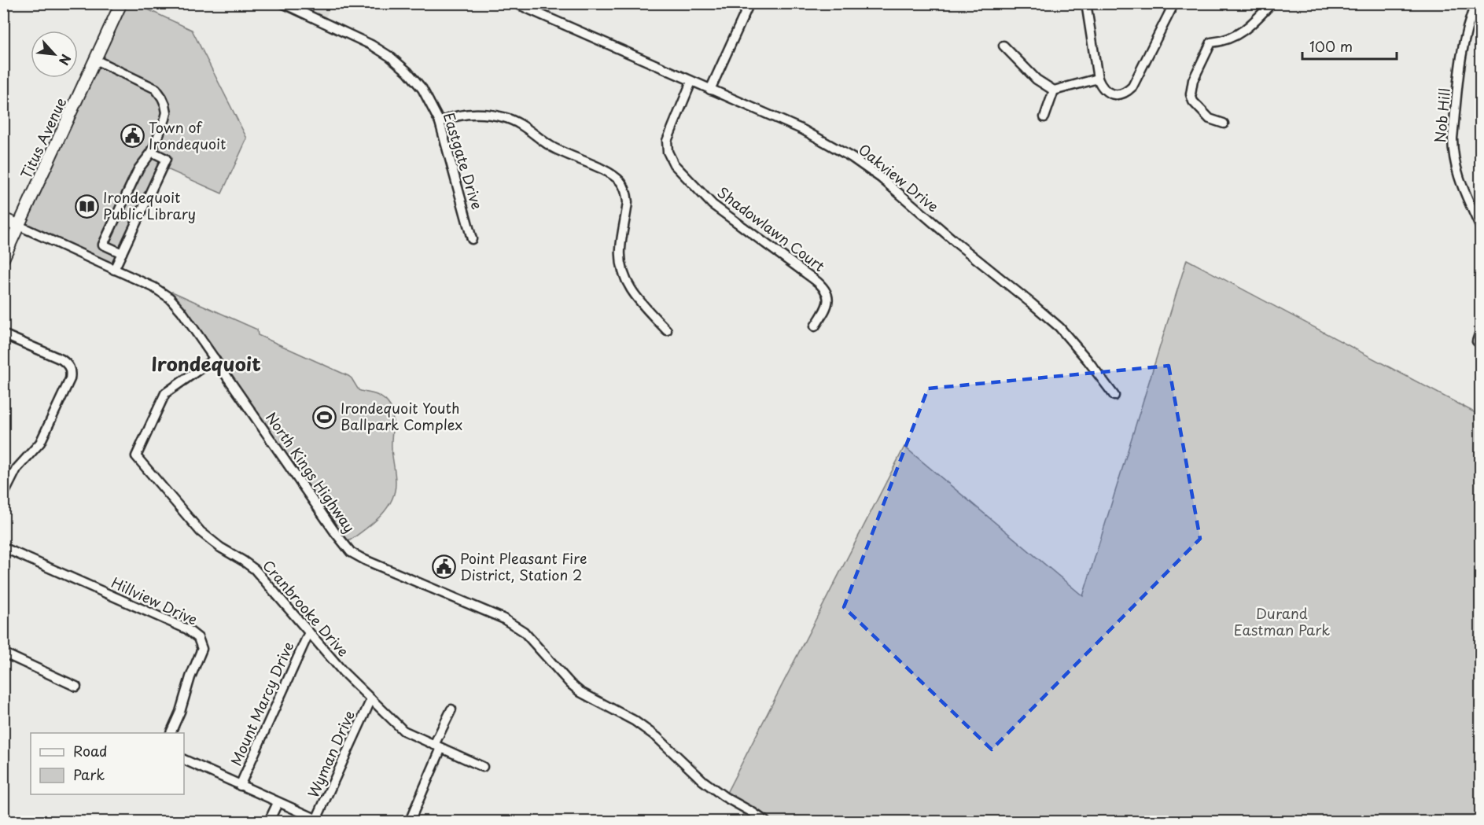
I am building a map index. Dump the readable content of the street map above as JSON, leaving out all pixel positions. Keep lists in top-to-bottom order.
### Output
{
  "streets": {
    "main road": ["Titus Avenue"],
    "street": [
      "Nob Hill",
      "Eastgate Drive",
      "Oakview Drive",
      "Shadowlawn Court",
      "North Kings Highway",
      "Hillview Drive",
      "Cranbrooke Drive",
      "Mount Marcy Drive",
      "Wyman Drive"
    ]
  },
  "crossings": [
    ["Titus Avenue", "North Kings Highway"],
    ["Oakview Drive", "Shadowlawn Court"],
    ["North Kings Highway", "Cranbrooke Drive"],
    ["Cranbrooke Drive", "Mount Marcy Drive"],
    ["Cranbrooke Drive", "Wyman Drive"]
  ],
  "districts": ["Irondequoit"],
  "parks": ["Durand Eastman Park"],
  "places": {
    "public building": ["Town of Irondequoit", "Point Pleasant Fire District, Station 2"],
    "library": ["Irondequoit Public Library"],
    "sports": ["Irondequoit Youth Ballpark Complex"]
  },
  "legend": ["Road", "Park"],
  "scale_bar": "100 m",
  "north": "bottom right"
}
